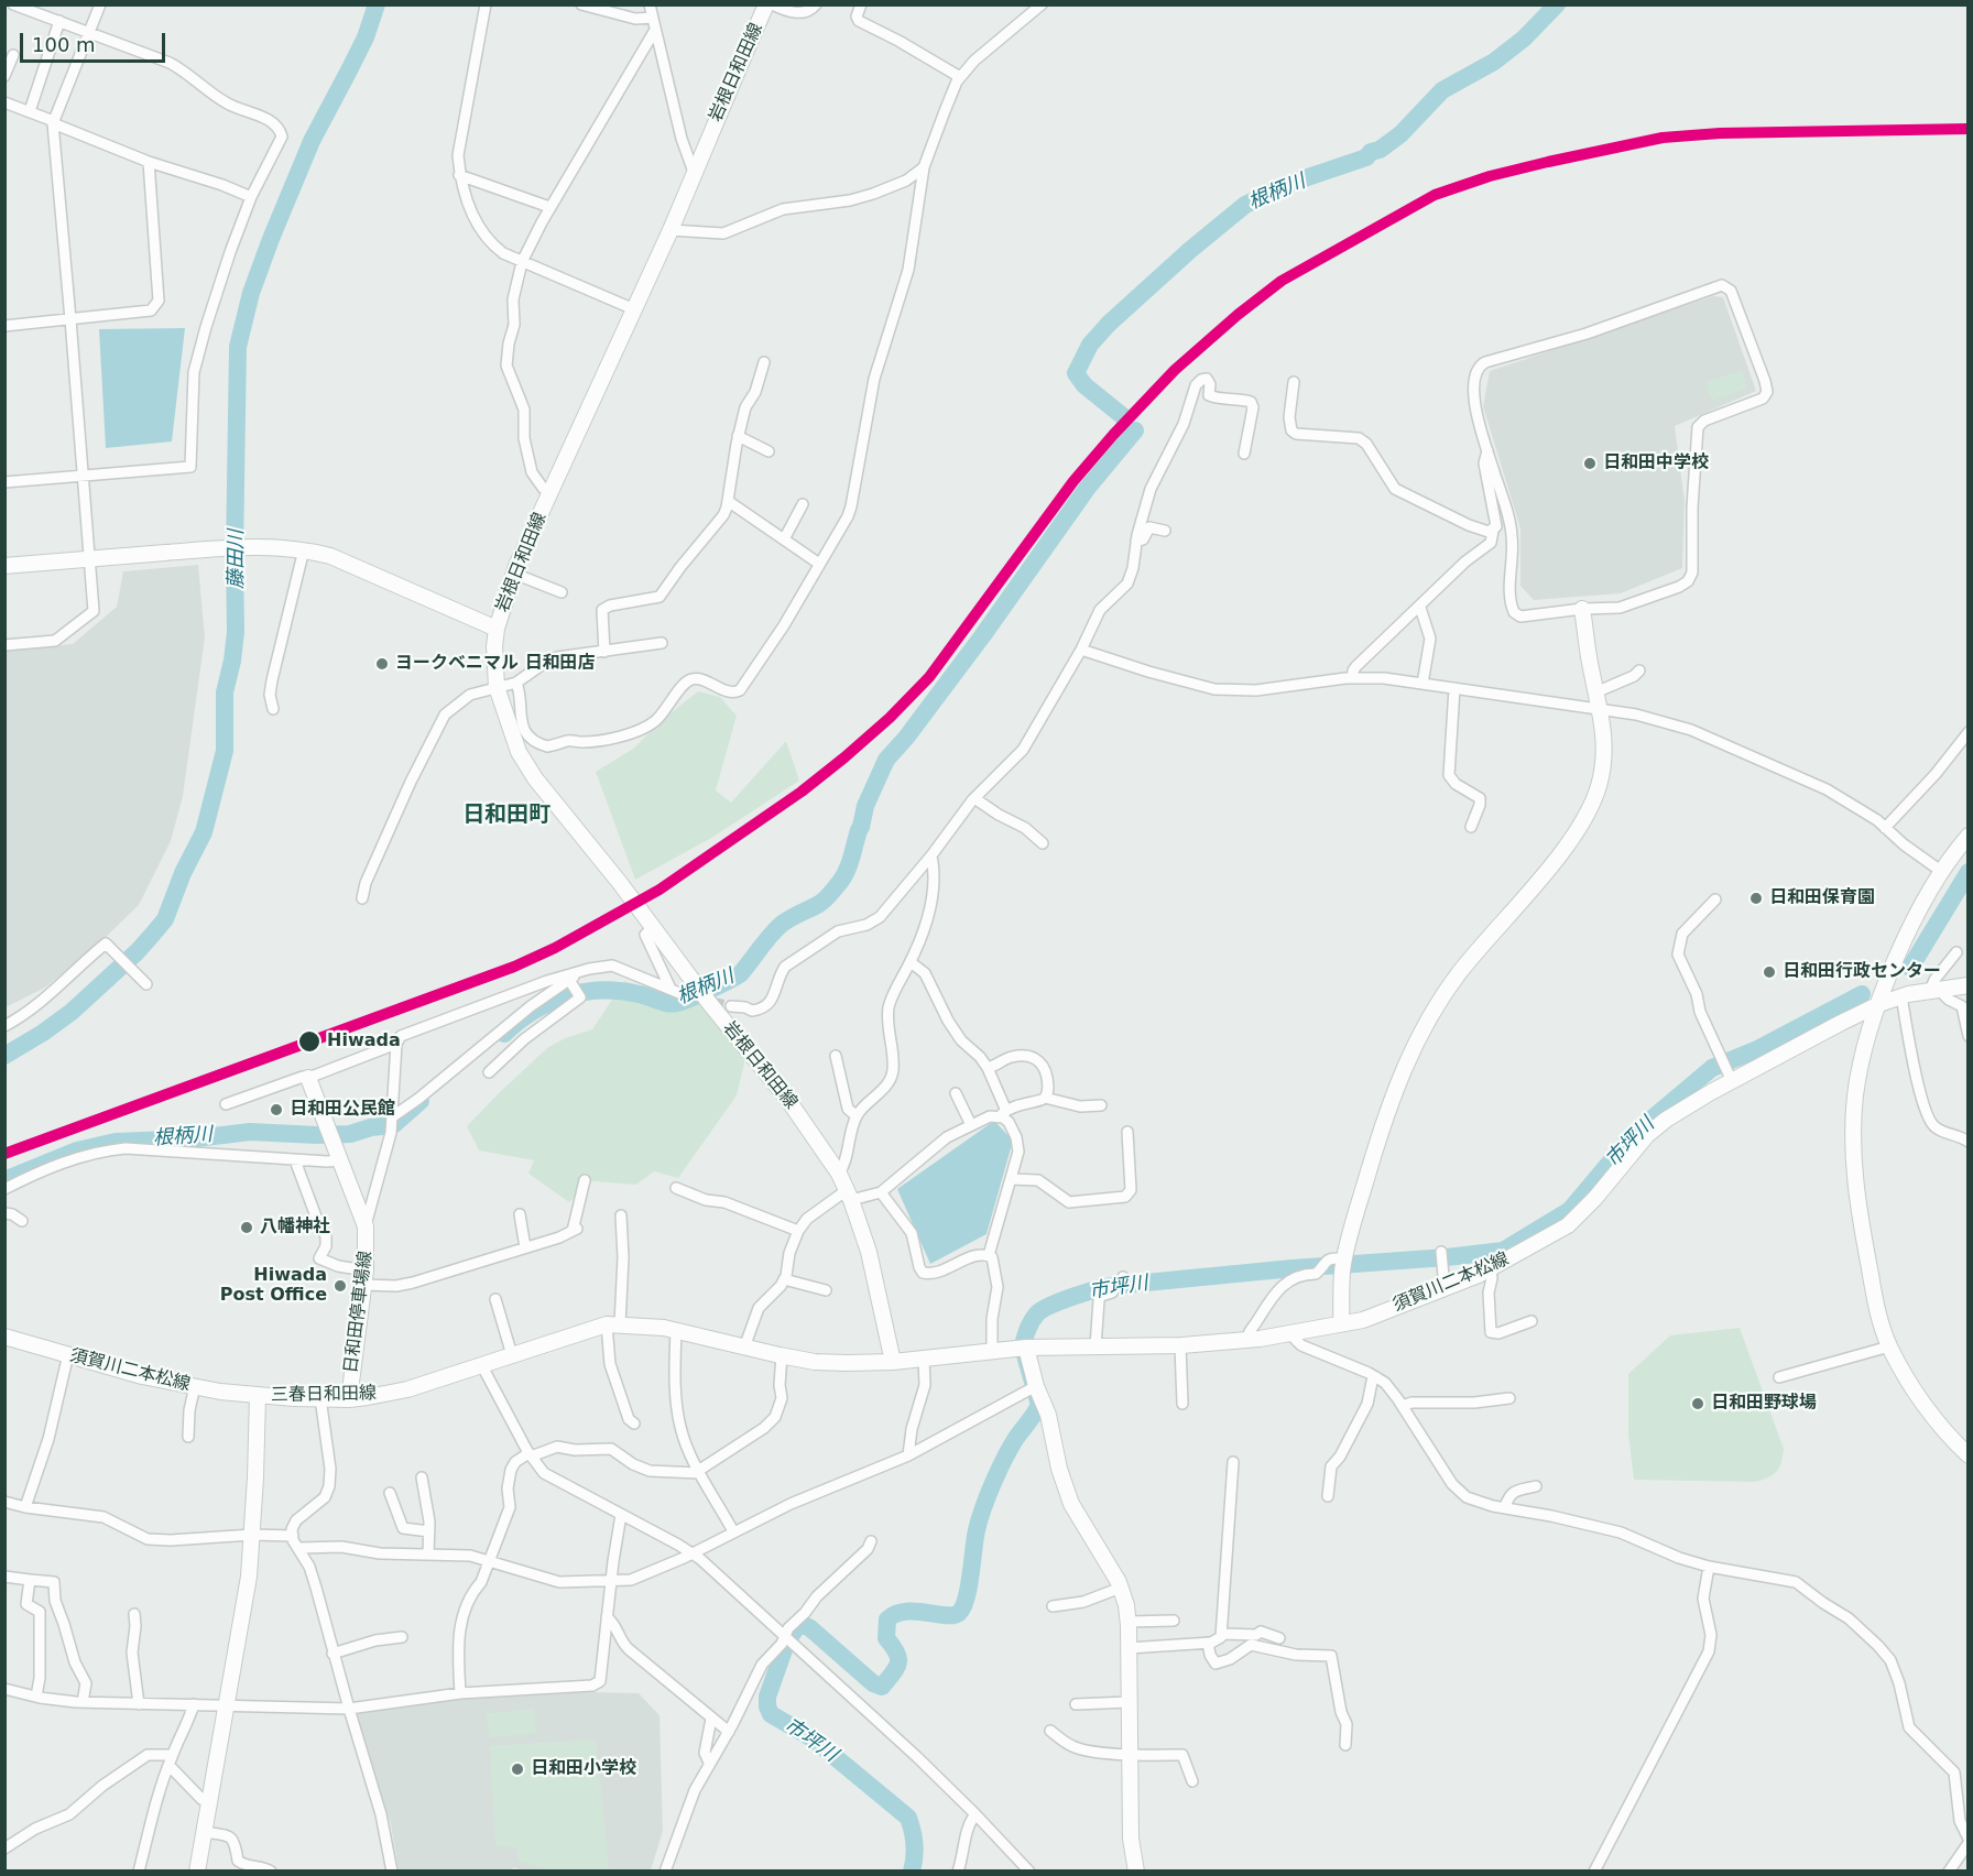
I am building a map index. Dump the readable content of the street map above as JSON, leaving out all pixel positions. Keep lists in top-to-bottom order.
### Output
{
  "streets": {
    "main road": [
      "岩根日和田線",
      "須賀川二本松線",
      "日和田停車場線",
      "三春日和田線"
    ]
  },
  "crossings": [
    ["岩根日和田線", "須賀川二本松線"],
    ["岩根日和田線", "三春日和田線"],
    ["須賀川二本松線", "三春日和田線"],
    ["日和田停車場線", "三春日和田線"]
  ],
  "districts": ["日和田町"],
  "water": ["根柄川", "藤田川", "市坪川"],
  "places": [
    "日和田中学校",
    "ヨークベニマル 日和田店",
    "日和田保育園",
    "日和田行政センター",
    "Hiwada",
    "日和田公民館",
    "八幡神社",
    "Hiwada Post Office",
    "日和田野球場",
    "日和田小学校"
  ],
  "scale_bar": "100 m"
}
